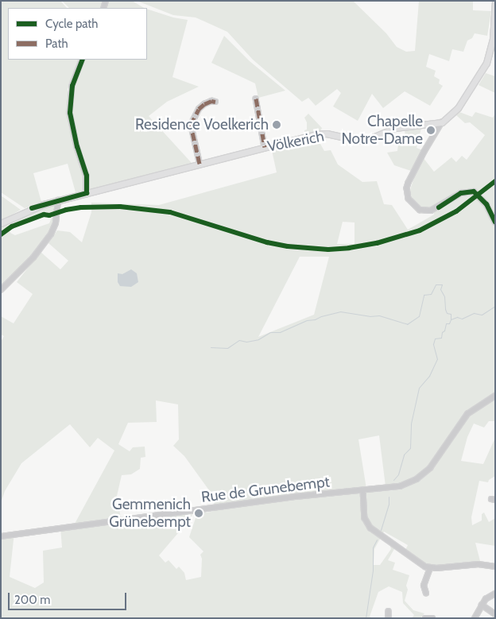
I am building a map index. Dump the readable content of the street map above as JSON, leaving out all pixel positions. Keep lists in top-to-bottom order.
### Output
{
  "streets": {
    "main road": ["Völkerich"],
    "street": ["Rue de Grunebempt"]
  },
  "places": ["Residence Voelkerich", "Chapelle Notre-Dame", "Gemmenich Grünebempt"],
  "legend": ["Cycle path", "Path"],
  "scale_bar": "200 m"
}
